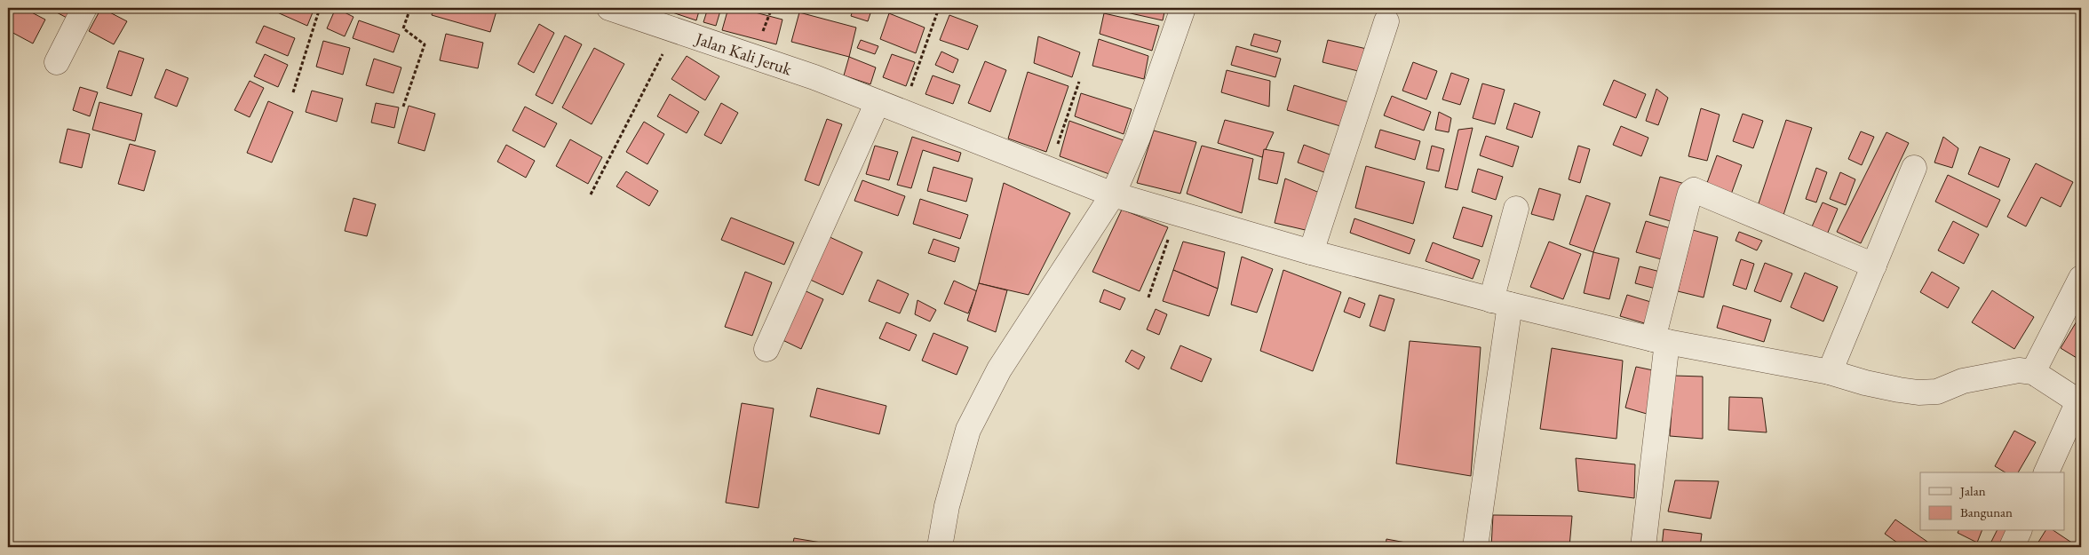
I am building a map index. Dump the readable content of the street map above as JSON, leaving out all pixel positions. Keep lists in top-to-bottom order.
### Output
{
  "streets": {
    "street": ["Jalan Kali Jeruk"]
  },
  "legend": ["Jalan", "Bangunan"]
}
